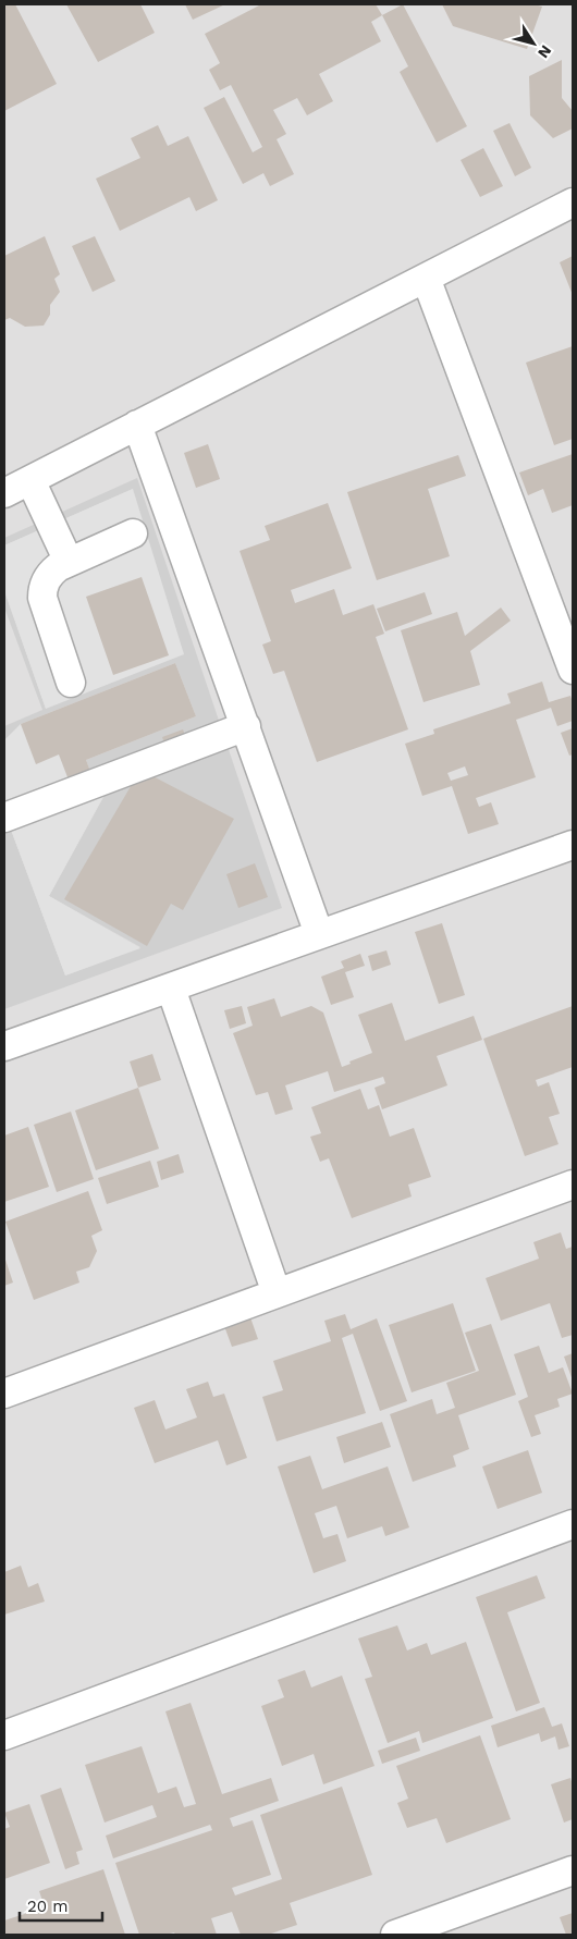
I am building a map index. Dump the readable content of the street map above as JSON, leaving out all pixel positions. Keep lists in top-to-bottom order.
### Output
{
  "scale_bar": "20 m",
  "north": "bottom right"
}
